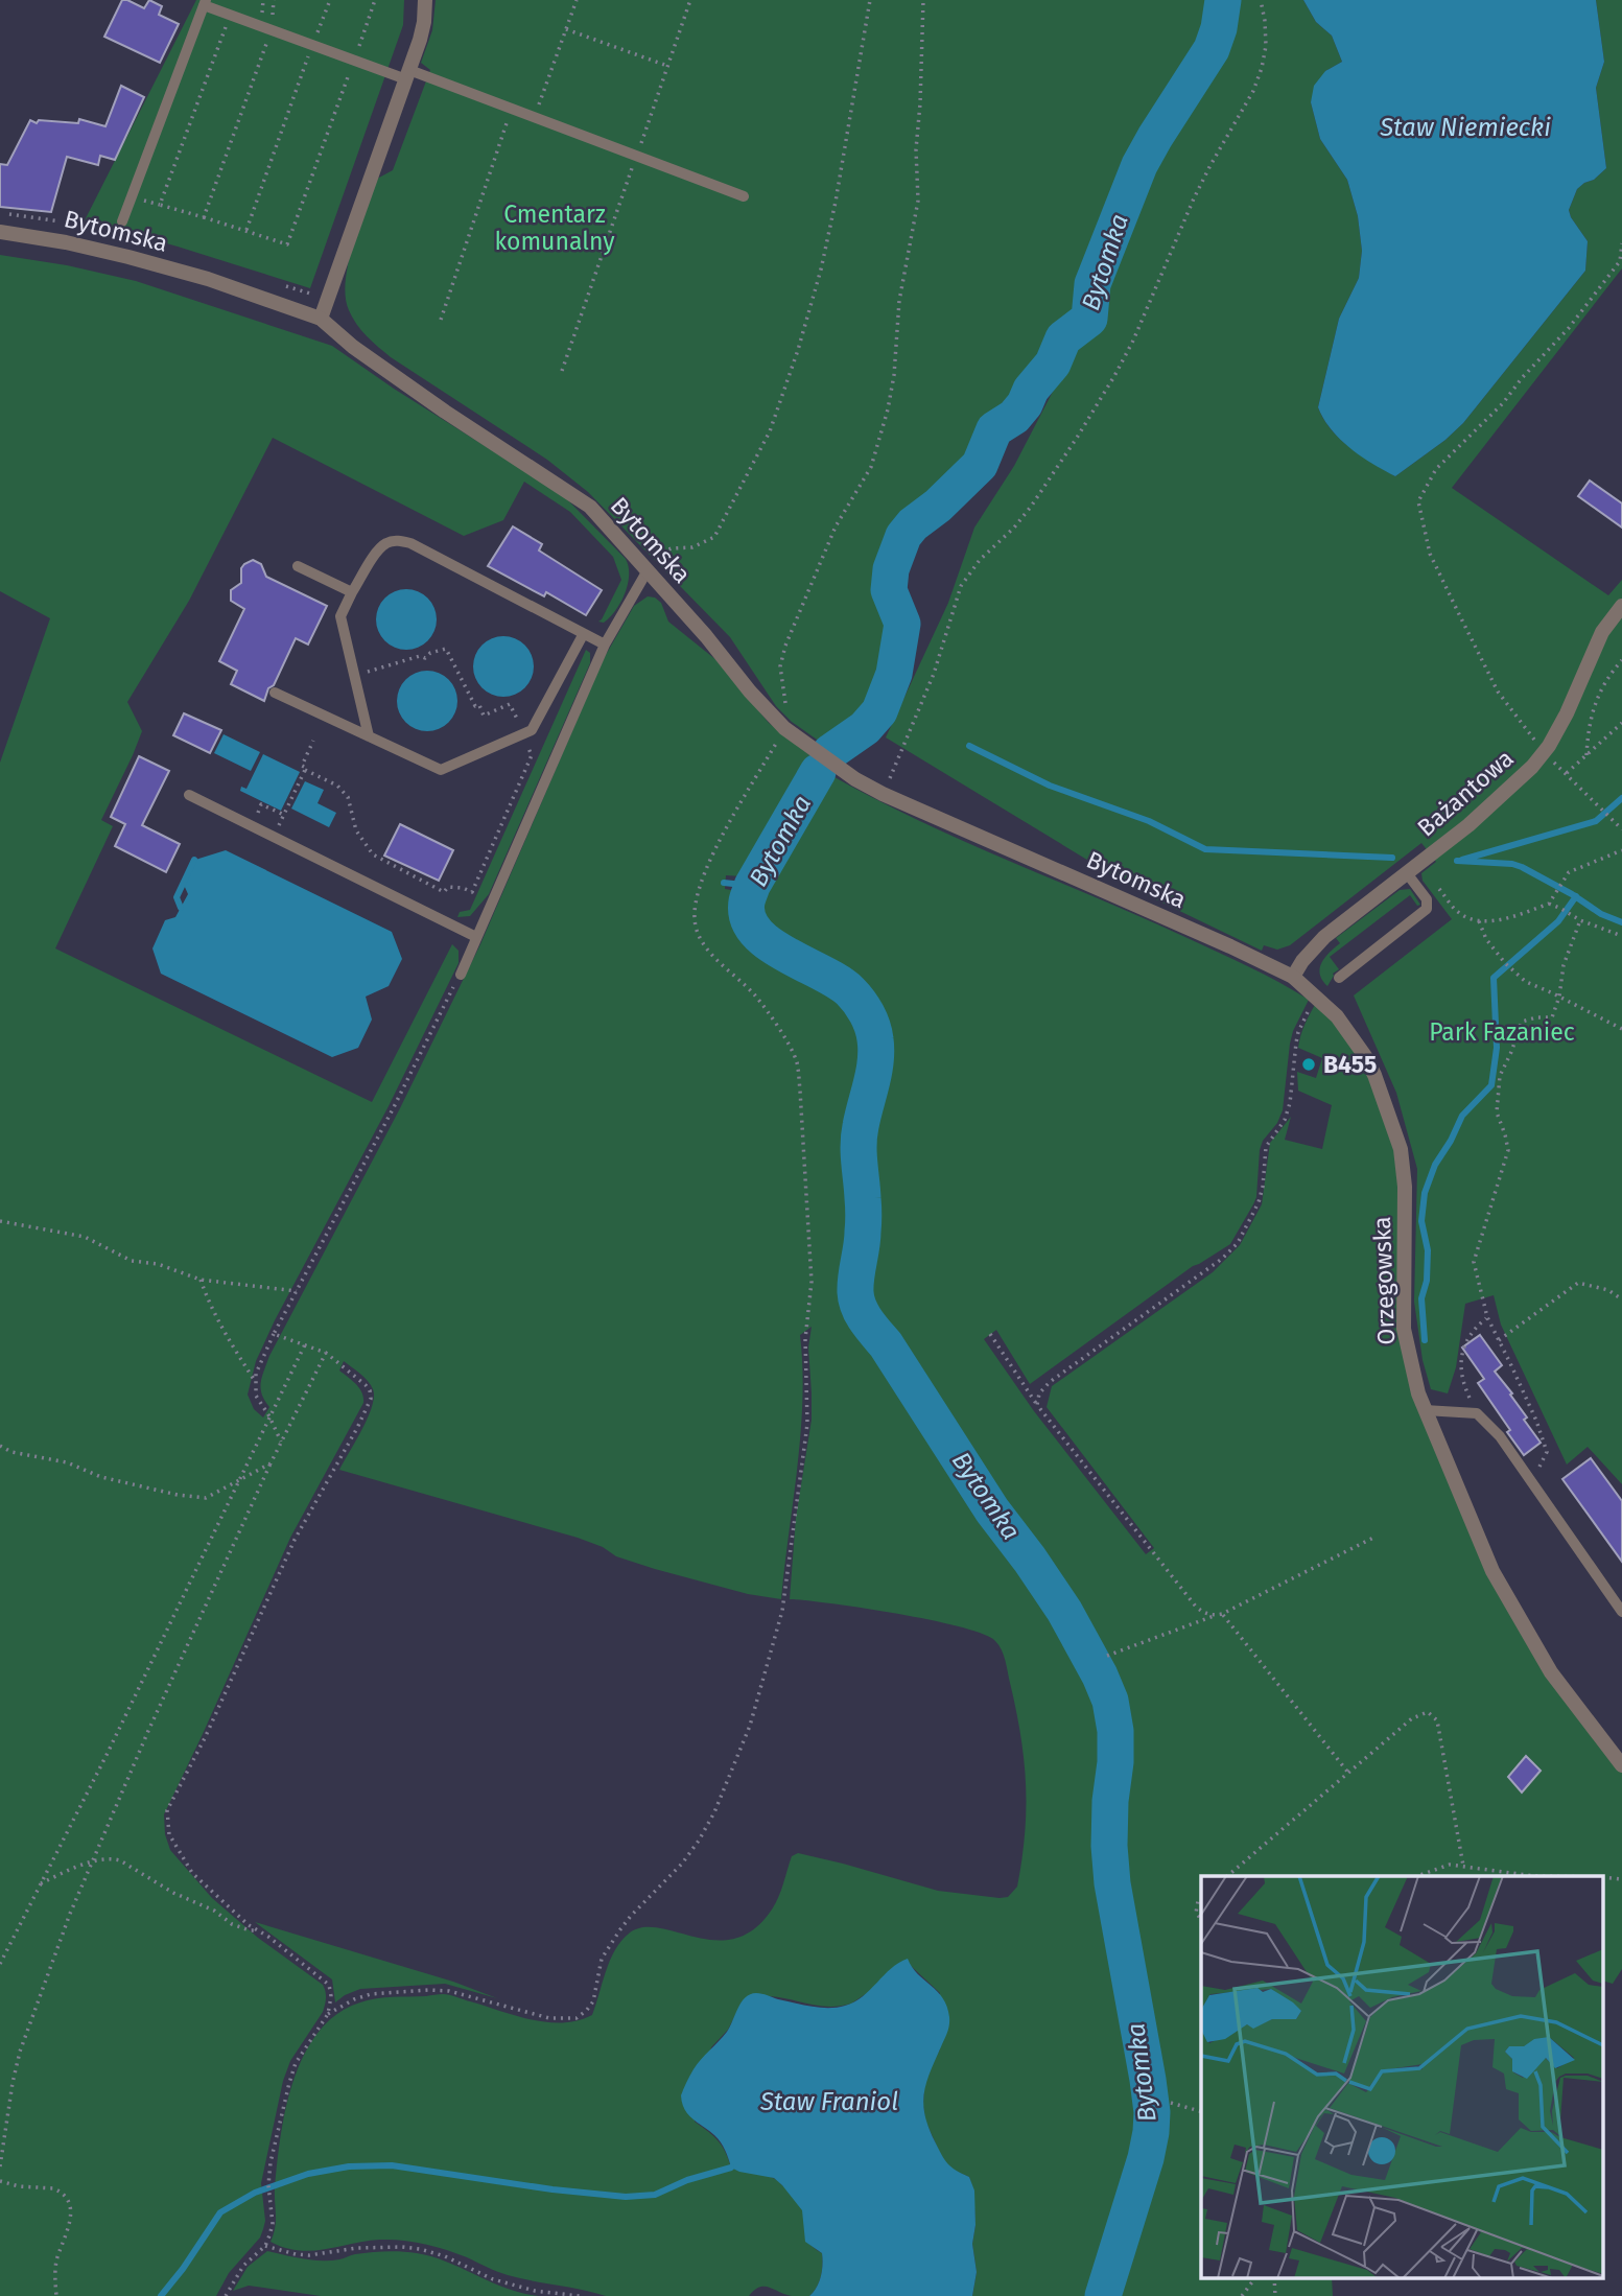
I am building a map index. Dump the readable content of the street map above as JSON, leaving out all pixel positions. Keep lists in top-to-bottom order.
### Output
{
  "streets": {
    "street": ["Bytomska", "Bażantowa", "Orzegowska"]
  },
  "crossings": [
    ["Bytomska", "Orzegowska"],
    ["Bażantowa", "Orzegowska"]
  ],
  "water": ["Staw Niemiecki", "Bytomka", "Staw Franiol"],
  "parks": ["Cmentarz komunalny", "Park Fazaniec"],
  "places": ["B455"]
}
